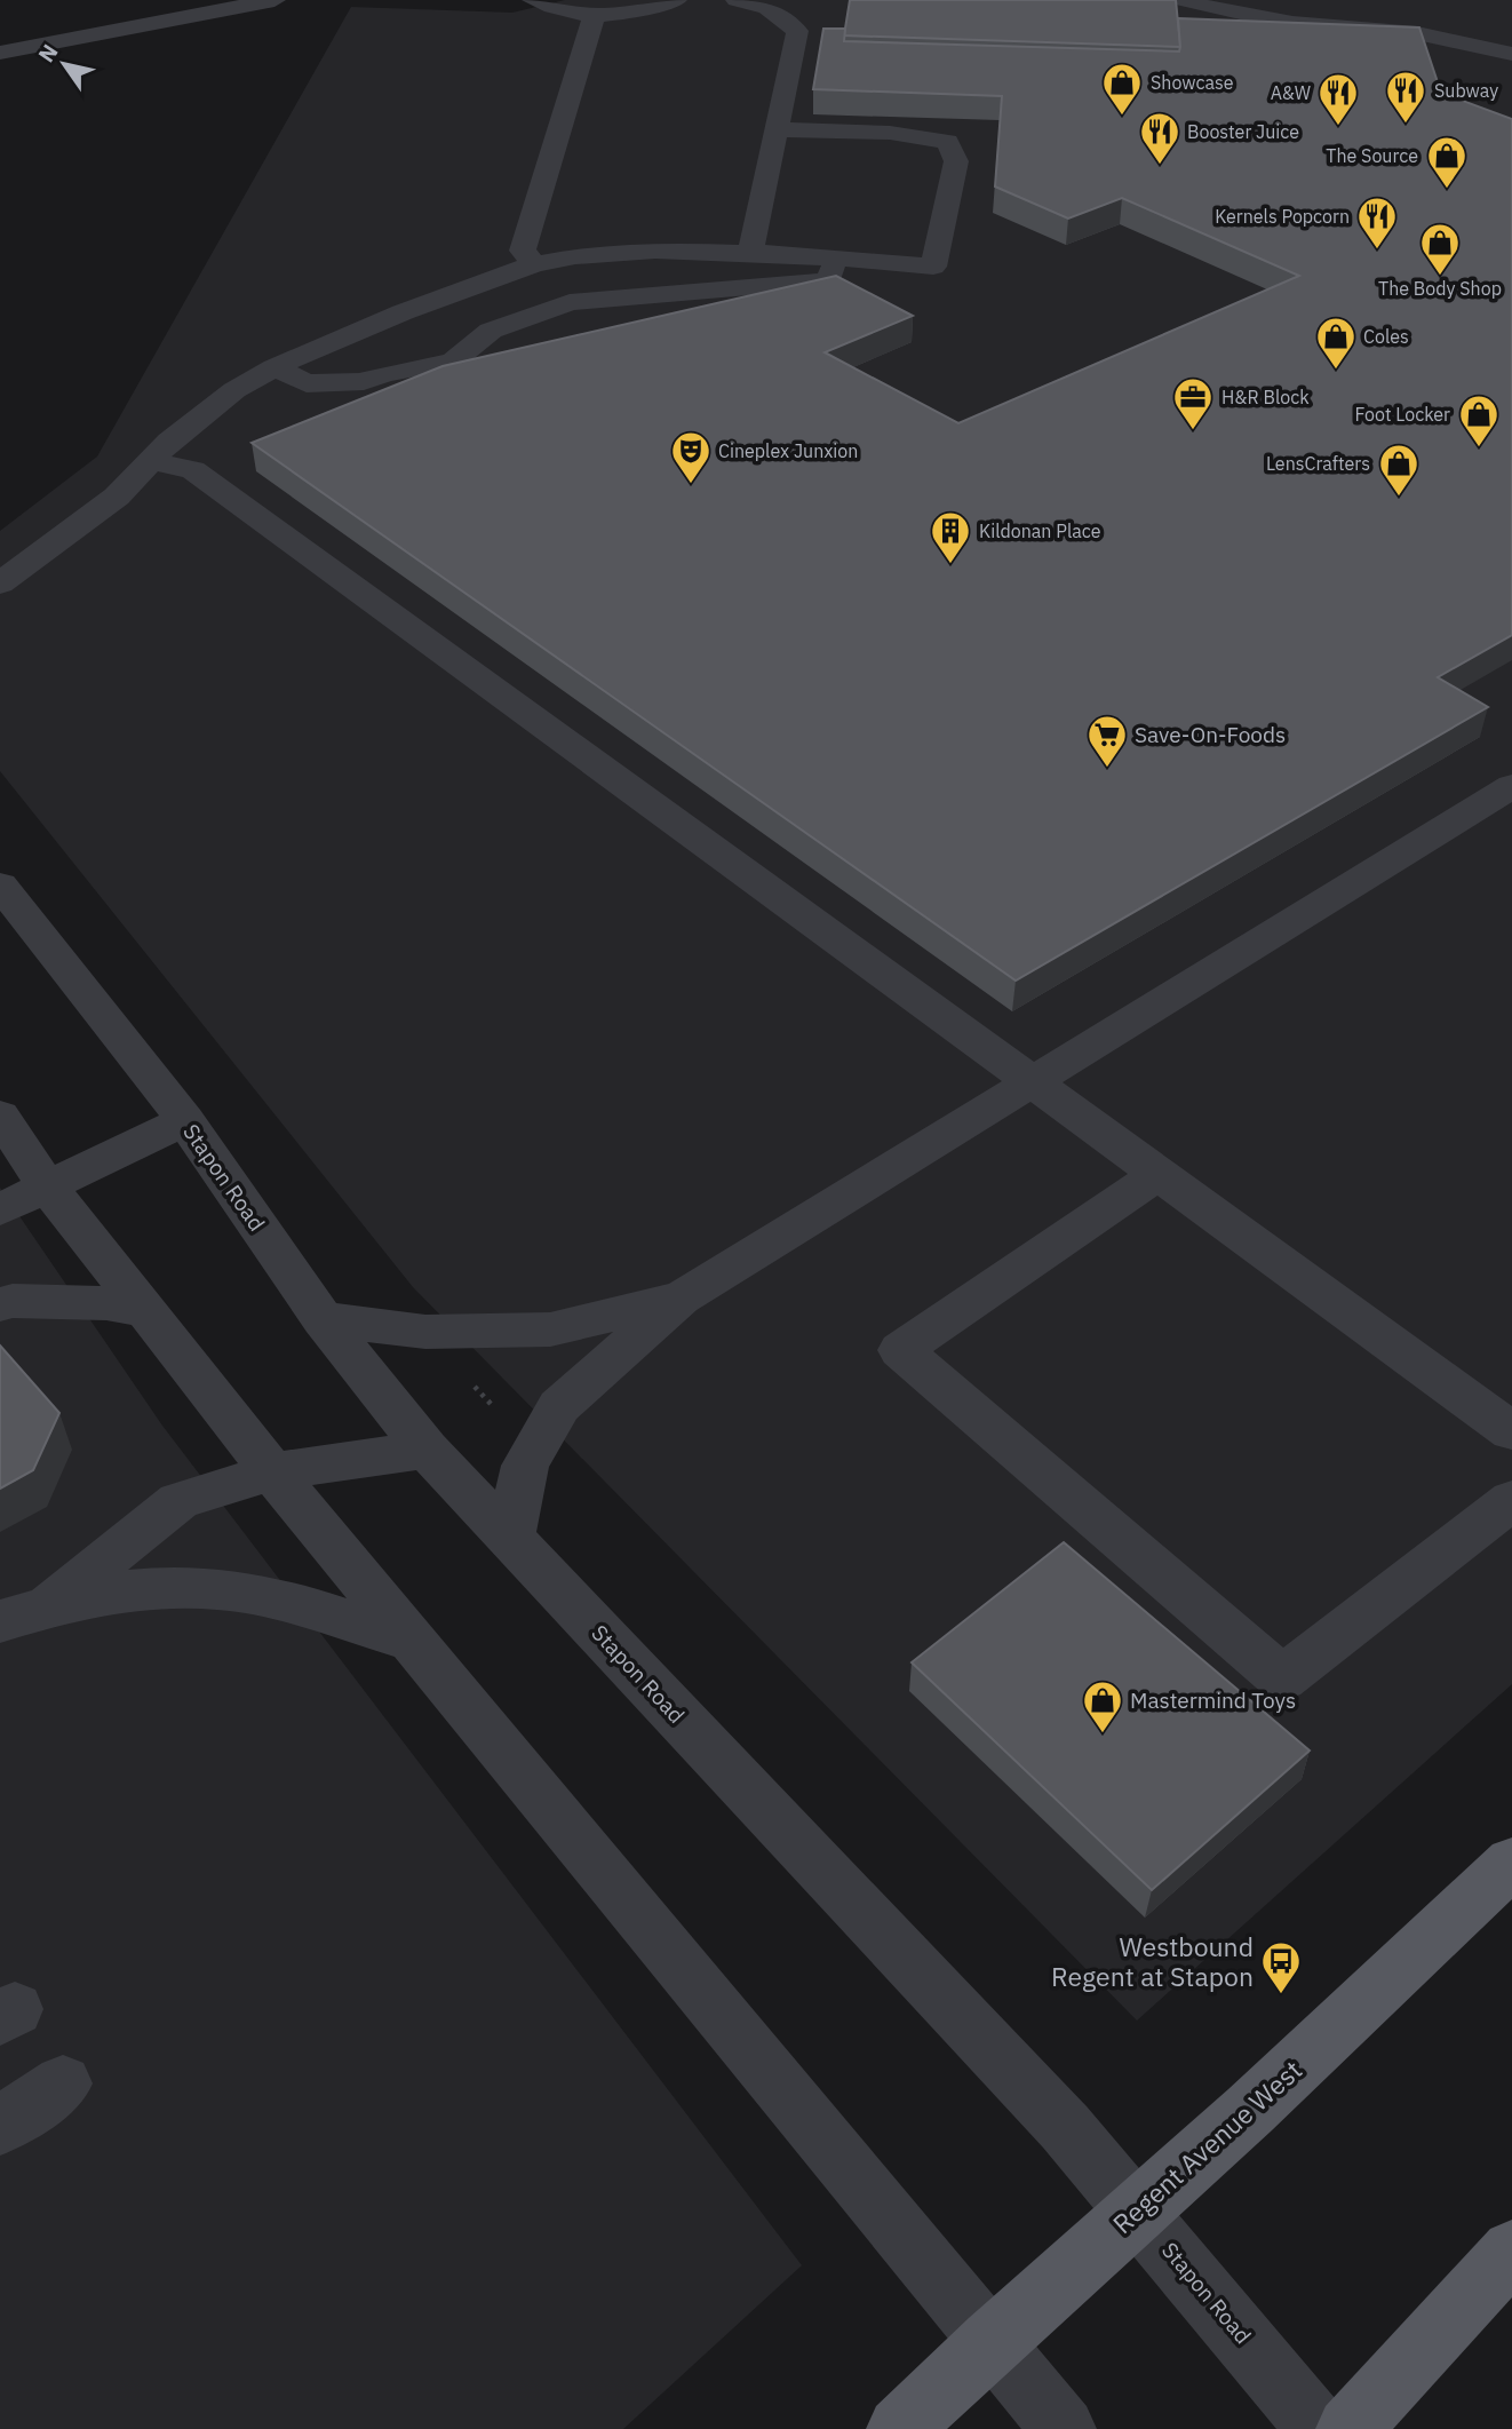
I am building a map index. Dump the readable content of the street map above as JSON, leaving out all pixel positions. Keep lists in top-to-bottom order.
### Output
{
  "streets": {
    "main road": ["Regent Avenue West"],
    "street": ["Stapon Road"]
  },
  "crossings": [
    ["Stapon Road", "Regent Avenue West"]
  ],
  "places": {
    "shop": [
      "Showcase",
      "The Source",
      "The Body Shop",
      "Coles",
      "Foot Locker",
      "LensCrafters",
      "Mastermind Toys"
    ],
    "restaurant": [
      "Subway",
      "A&W",
      "Booster Juice",
      "Kernels Popcorn"
    ],
    "office": ["H&R Block"],
    "theatre": ["Cineplex Junxion"],
    "building": ["Kildonan Place"],
    "supermarket": ["Save-On-Foods"],
    "bus stop": ["Westbound Regent at Stapon"]
  },
  "north": "top left"
}
